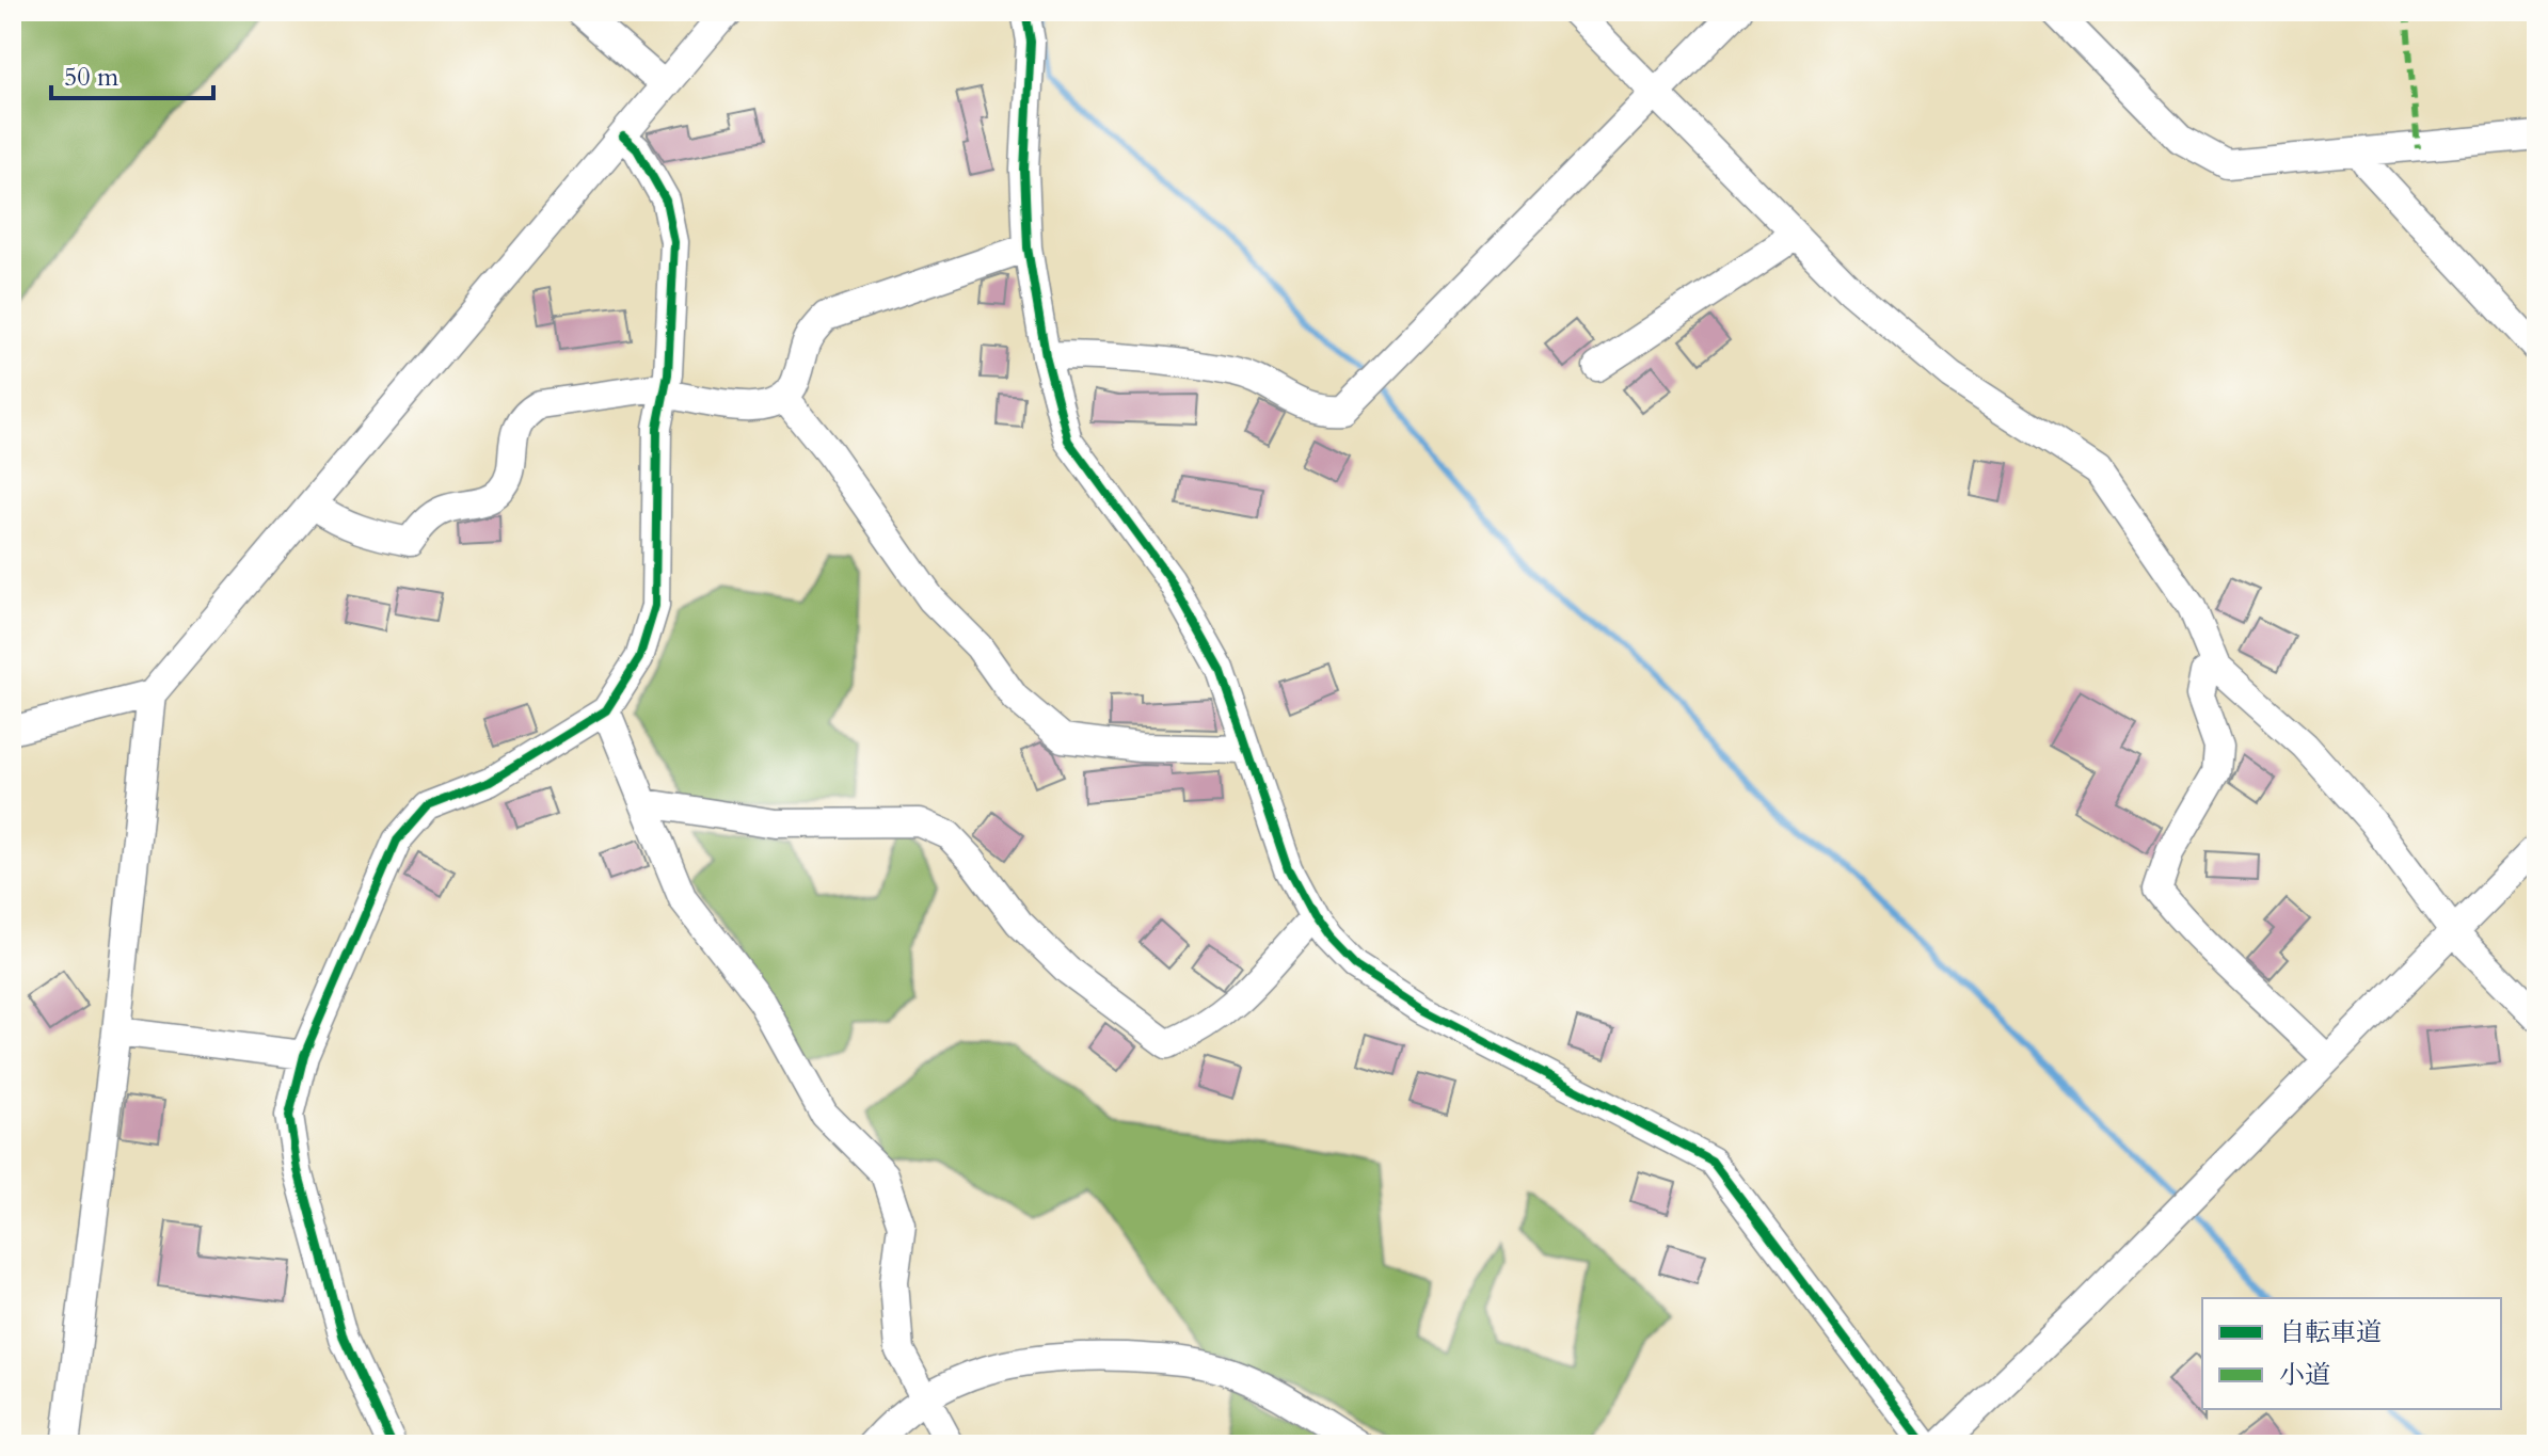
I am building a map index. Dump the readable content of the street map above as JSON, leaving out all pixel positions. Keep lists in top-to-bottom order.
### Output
{
  "legend": ["自転車道", "小道"],
  "scale_bar": "50 m"
}
